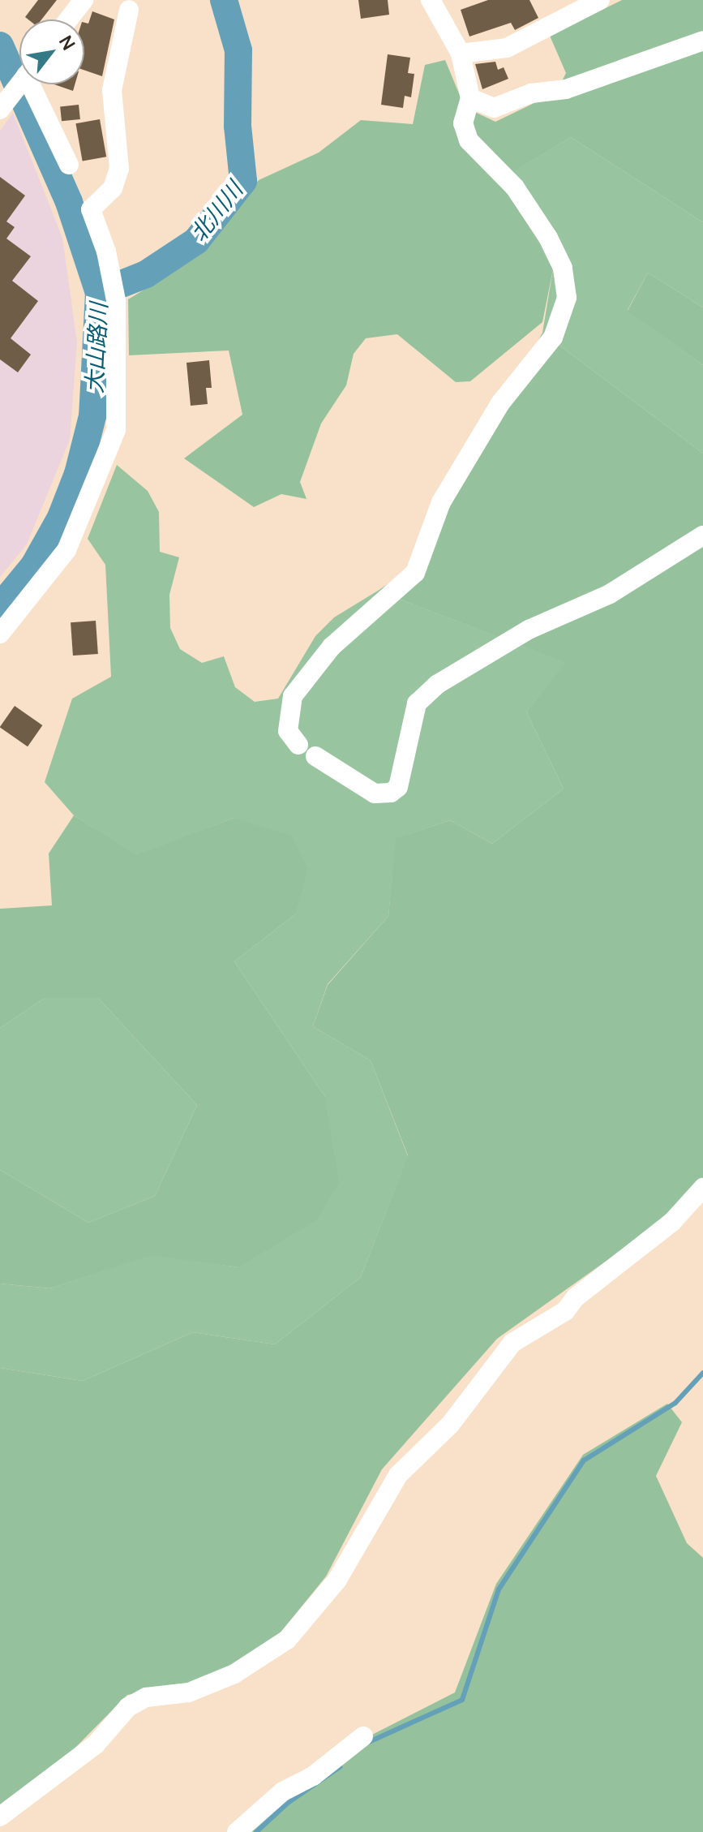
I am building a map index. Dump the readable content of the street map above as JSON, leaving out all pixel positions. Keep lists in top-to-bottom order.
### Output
{
  "water": ["北川川", "大山路川"],
  "north": "top right"
}
